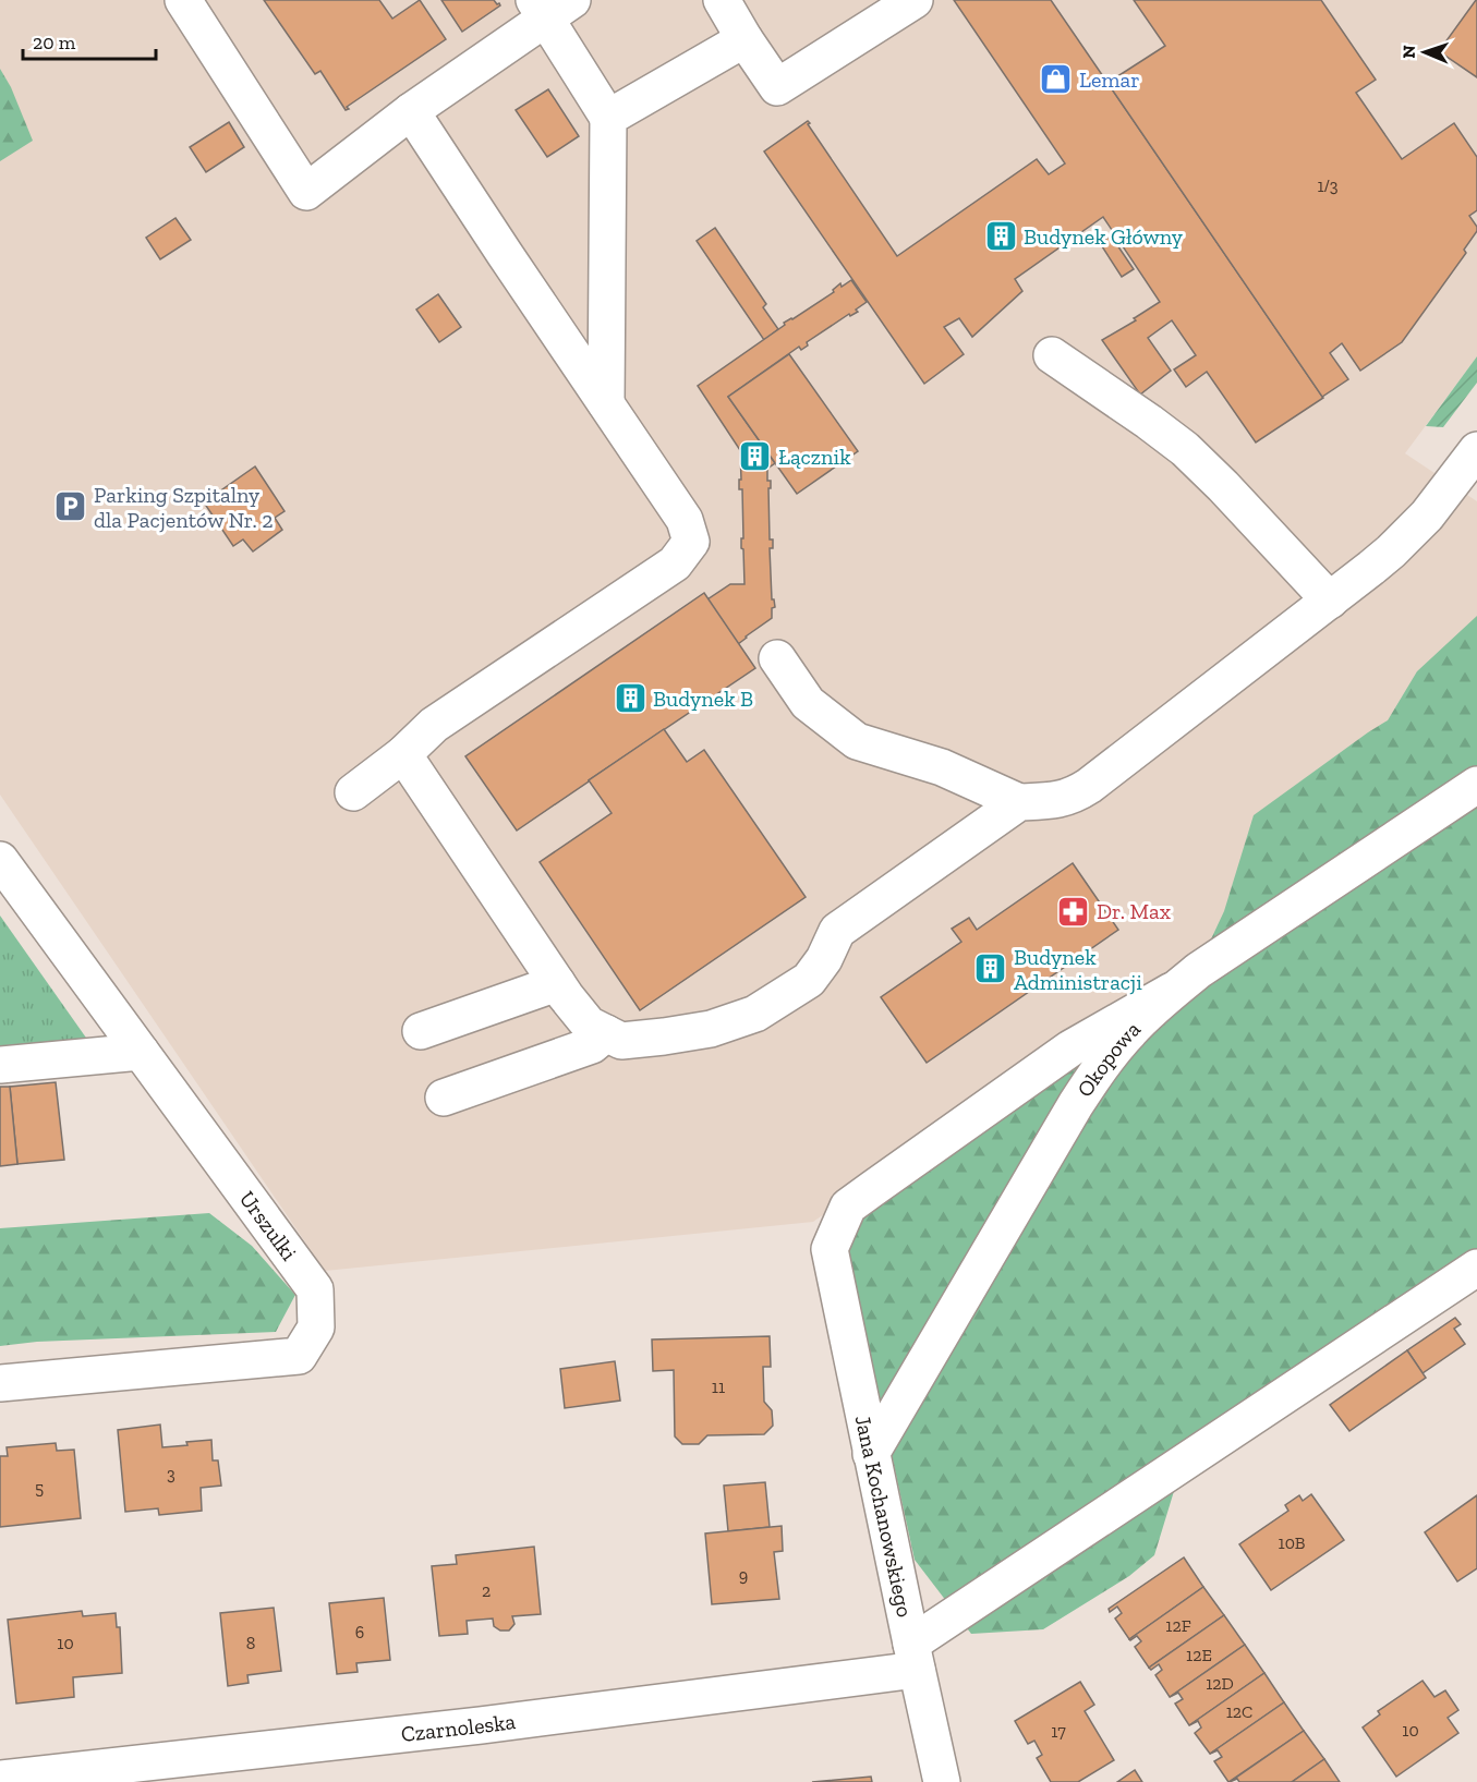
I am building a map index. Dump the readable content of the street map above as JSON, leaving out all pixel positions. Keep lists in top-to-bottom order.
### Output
{
  "streets": {
    "street": [
      "Okopowa",
      "Urszulki",
      "Jana Kochanowskiego",
      "Czarnoleska"
    ]
  },
  "crossings": [
    ["Okopowa", "Jana Kochanowskiego"],
    ["Jana Kochanowskiego", "Czarnoleska"]
  ],
  "places": {
    "shop": ["Lemar"],
    "building": [
      "Budynek Główny",
      "Łącznik",
      "Budynek B",
      "Budynek Administracji"
    ],
    "parking": ["Parking Szpitalny dla Pacjentów Nr. 2"],
    "pharmacy": ["Dr. Max"]
  },
  "house_numbers": [
    "1/3",
    "11",
    "3",
    "5",
    "10B",
    "9",
    "2",
    "12F",
    "6",
    "10",
    "8",
    "12E",
    "12D",
    "12C",
    "10",
    "17"
  ],
  "scale_bar": "20 m",
  "north": "left"
}
